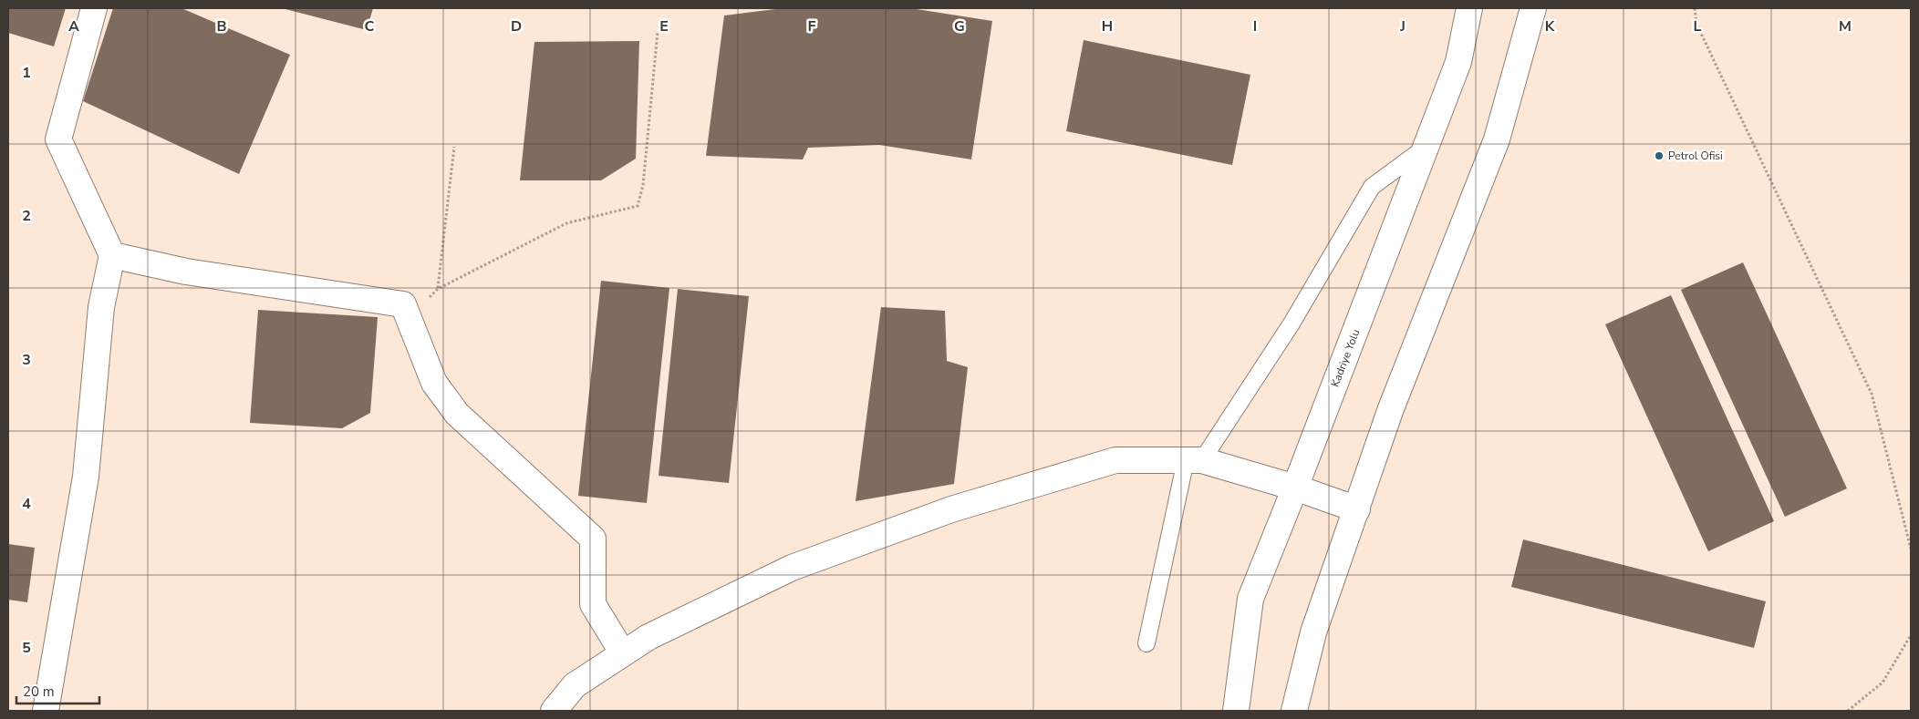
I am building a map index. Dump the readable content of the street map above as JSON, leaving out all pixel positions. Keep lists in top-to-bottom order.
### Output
{
  "streets": {
    "street": ["Kadriye Yolu"]
  },
  "places": ["Petrol Ofisi"],
  "scale_bar": "20 m",
  "grid": {
    "columns": [
      "A",
      "B",
      "C",
      "D",
      "E",
      "F",
      "G",
      "H",
      "I",
      "J",
      "K",
      "L",
      "M"
    ],
    "rows": [
      "1",
      "2",
      "3",
      "4",
      "5"
    ]
  }
}
